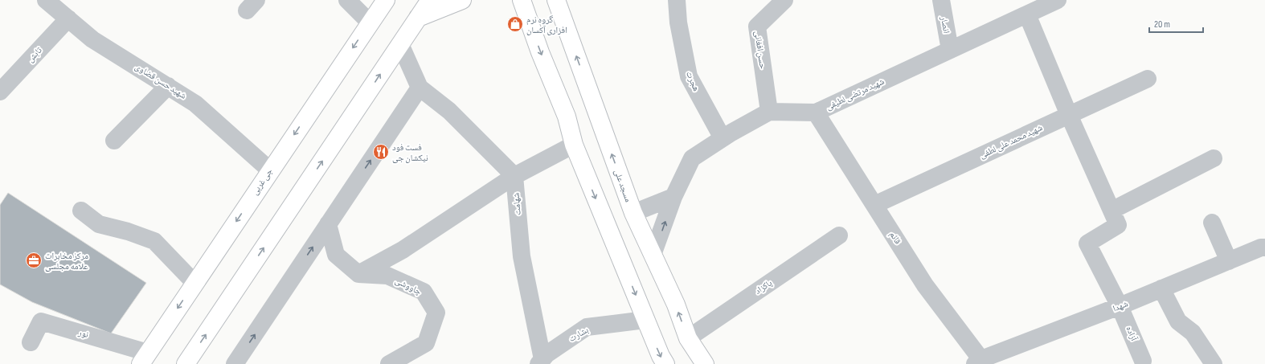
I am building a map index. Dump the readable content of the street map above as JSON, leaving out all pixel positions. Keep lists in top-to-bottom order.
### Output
{
  "streets": {
    "main road": ["جی غربی", "مسجد علی"],
    "street": [
      "انصار",
      "حسن افغانی",
      "تابش",
      "شهید حسن قضاوی",
      "هجرت",
      "شهید مرتضی لطیفی",
      "شهید محمد علی لطفی",
      "شهامت",
      "قائم",
      "چاووشی",
      "پاکزاد",
      "شهدا",
      "نور",
      "آزاده",
      "بشارت"
    ]
  },
  "crossings": [
    ["انصار", "شهید مرتضی لطیفی"],
    ["حسن افغانی", "شهید مرتضی لطیفی"],
    ["تابش", "شهید حسن قضاوی"],
    ["شهید حسن قضاوی", "جی غربی"],
    ["شهید مرتضی لطیفی", "قائم"],
    ["شهید محمد علی لطفی", "قائم"],
    ["جی غربی", "نور"],
    ["مسجد علی", "پاکزاد"],
    ["شهامت", "بشارت"],
    ["قائم", "شهدا"],
    ["شهدا", "آزاده"]
  ],
  "places": {
    "shop": ["گروه نرم افزاری آکسان"],
    "restaurant": ["فست فود نیکشان جی"],
    "office": ["مرکز مخابرات علامه مجلسی"]
  },
  "scale_bar": "20 m"
}
